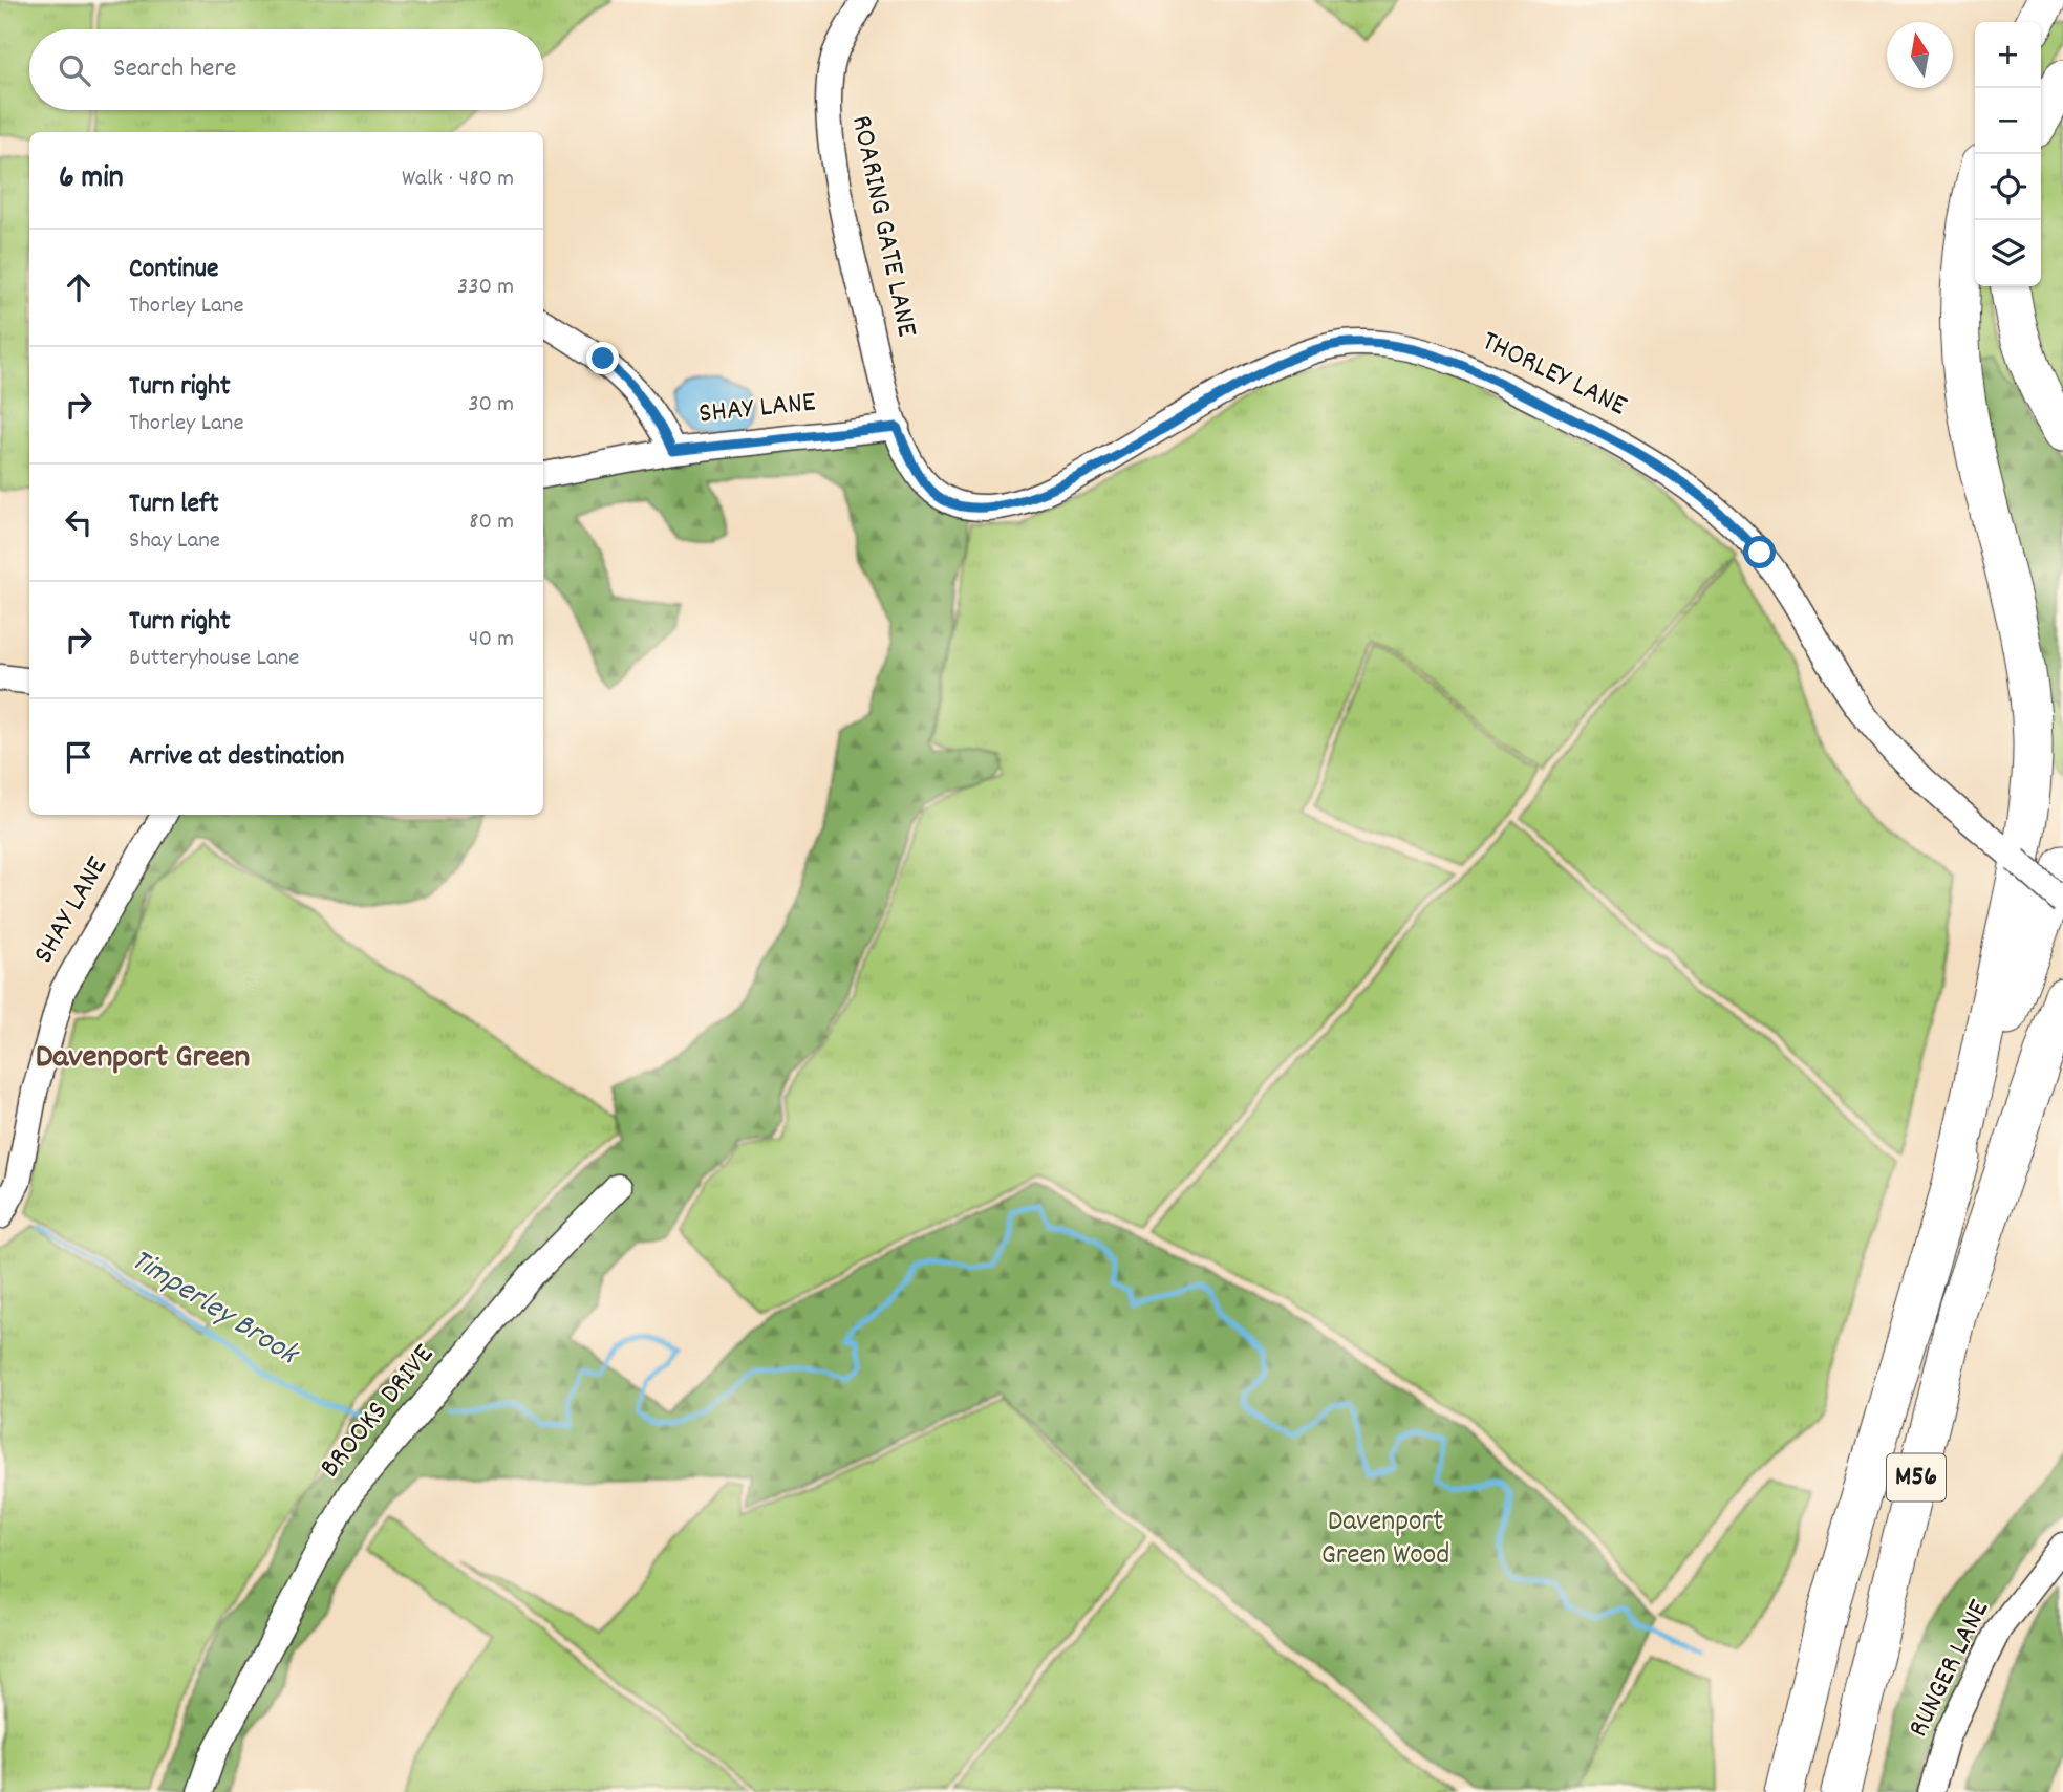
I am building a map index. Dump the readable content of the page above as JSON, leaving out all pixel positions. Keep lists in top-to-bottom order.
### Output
{
  "streets": {
    "highway": ["M56"],
    "street": [
      "ROARING GATE LANE",
      "THORLEY LANE",
      "SHAY LANE",
      "BROOKS DRIVE",
      "RUNGER LANE"
    ]
  },
  "crossings": [
    ["ROARING GATE LANE", "THORLEY LANE"],
    ["ROARING GATE LANE", "SHAY LANE"],
    ["THORLEY LANE", "SHAY LANE"]
  ],
  "districts": ["Davenport Green"],
  "water": ["Timperley Brook"],
  "parks": ["Davenport Green Wood"],
  "north": "top",
  "page": {
    "map_buttons": ["+", "−"],
    "search": "Search here",
    "heading": ["6 min", "Walk · 480 m"],
    "list": [
      ["Continue", "Thorley Lane", "330 m"],
      ["Turn right", "Thorley Lane", "30 m"],
      ["Turn left", "Shay Lane", "80 m"],
      ["Turn right", "Butteryhouse Lane", "40 m"],
      "Arrive at destination"
    ]
  }
}
